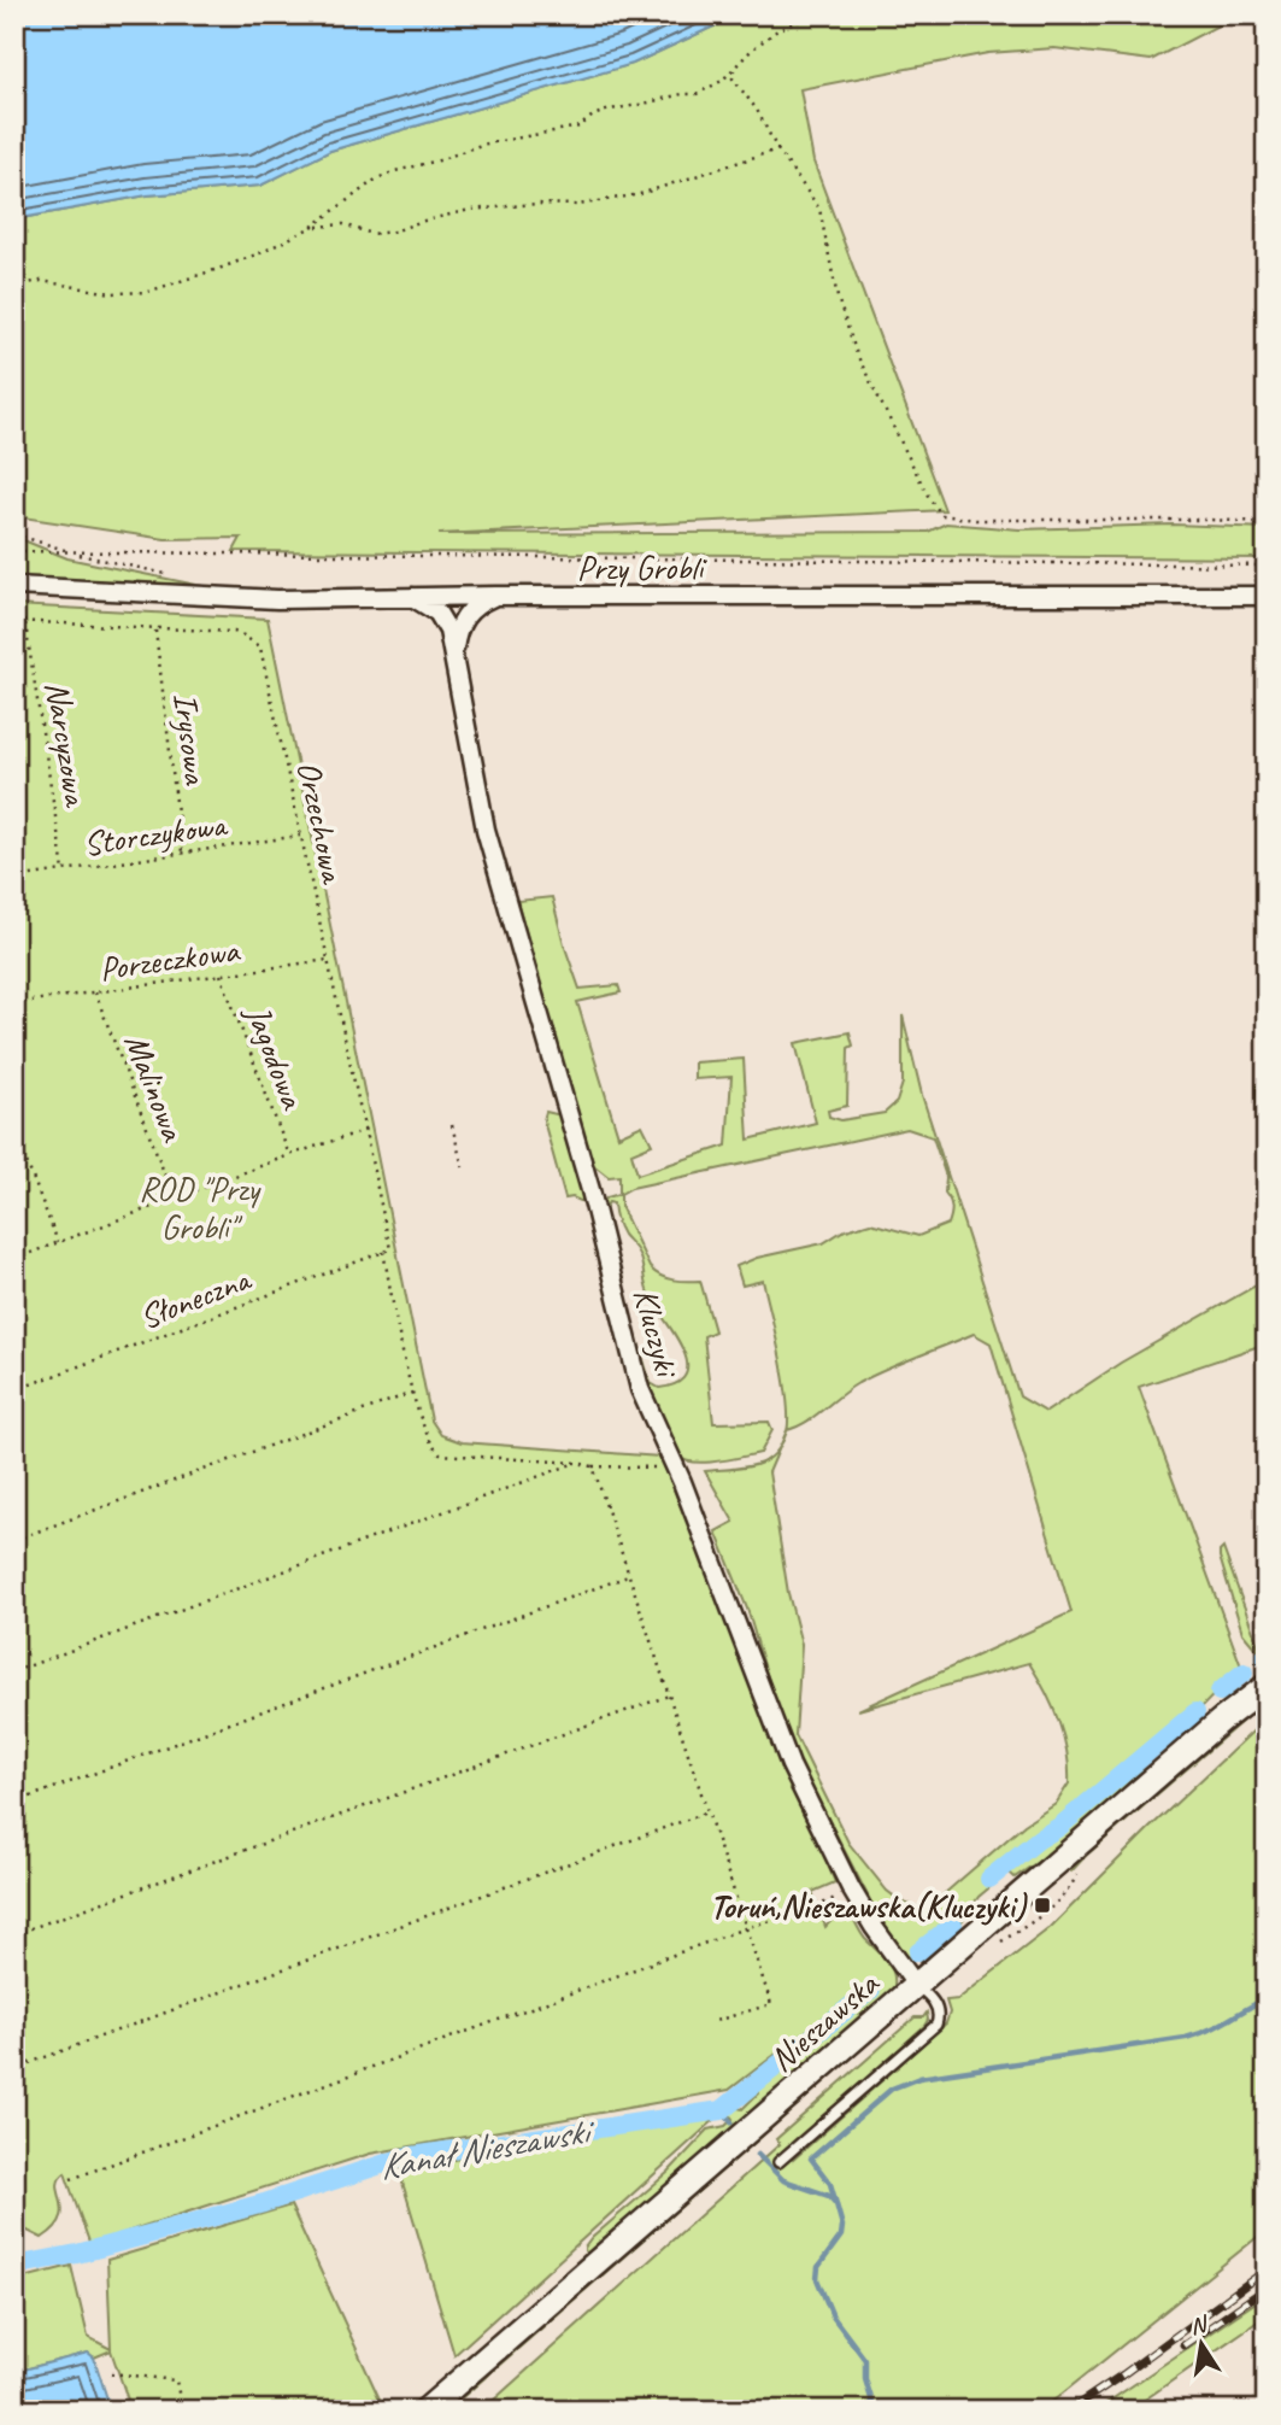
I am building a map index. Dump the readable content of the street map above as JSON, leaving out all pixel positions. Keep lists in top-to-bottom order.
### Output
{
  "streets": {
    "main road": ["Nieszawska"],
    "street": ["Przy Grobli", "Kluczyki"],
    "path": [
      "Irysowa",
      "Narcyzowa",
      "Orzechowa",
      "Storczykowa",
      "Porzeczkowa",
      "Jagodowa",
      "Malinowa",
      "Słoneczna"
    ]
  },
  "crossings": [
    ["Przy Grobli", "Kluczyki"],
    ["Irysowa", "Orzechowa"],
    ["Irysowa", "Storczykowa"],
    ["Narcyzowa", "Orzechowa"],
    ["Narcyzowa", "Storczykowa"],
    ["Orzechowa", "Storczykowa"],
    ["Orzechowa", "Porzeczkowa"],
    ["Orzechowa", "Słoneczna"],
    ["Porzeczkowa", "Jagodowa"],
    ["Porzeczkowa", "Malinowa"],
    ["Kluczyki", "Nieszawska"]
  ],
  "water": ["Kanał Nieszawski"],
  "parks": ["ROD \"Przy Grobli\""],
  "places": {
    "transit": ["Toruń,Nieszawska(Kluczyki)"]
  },
  "north": "top"
}
